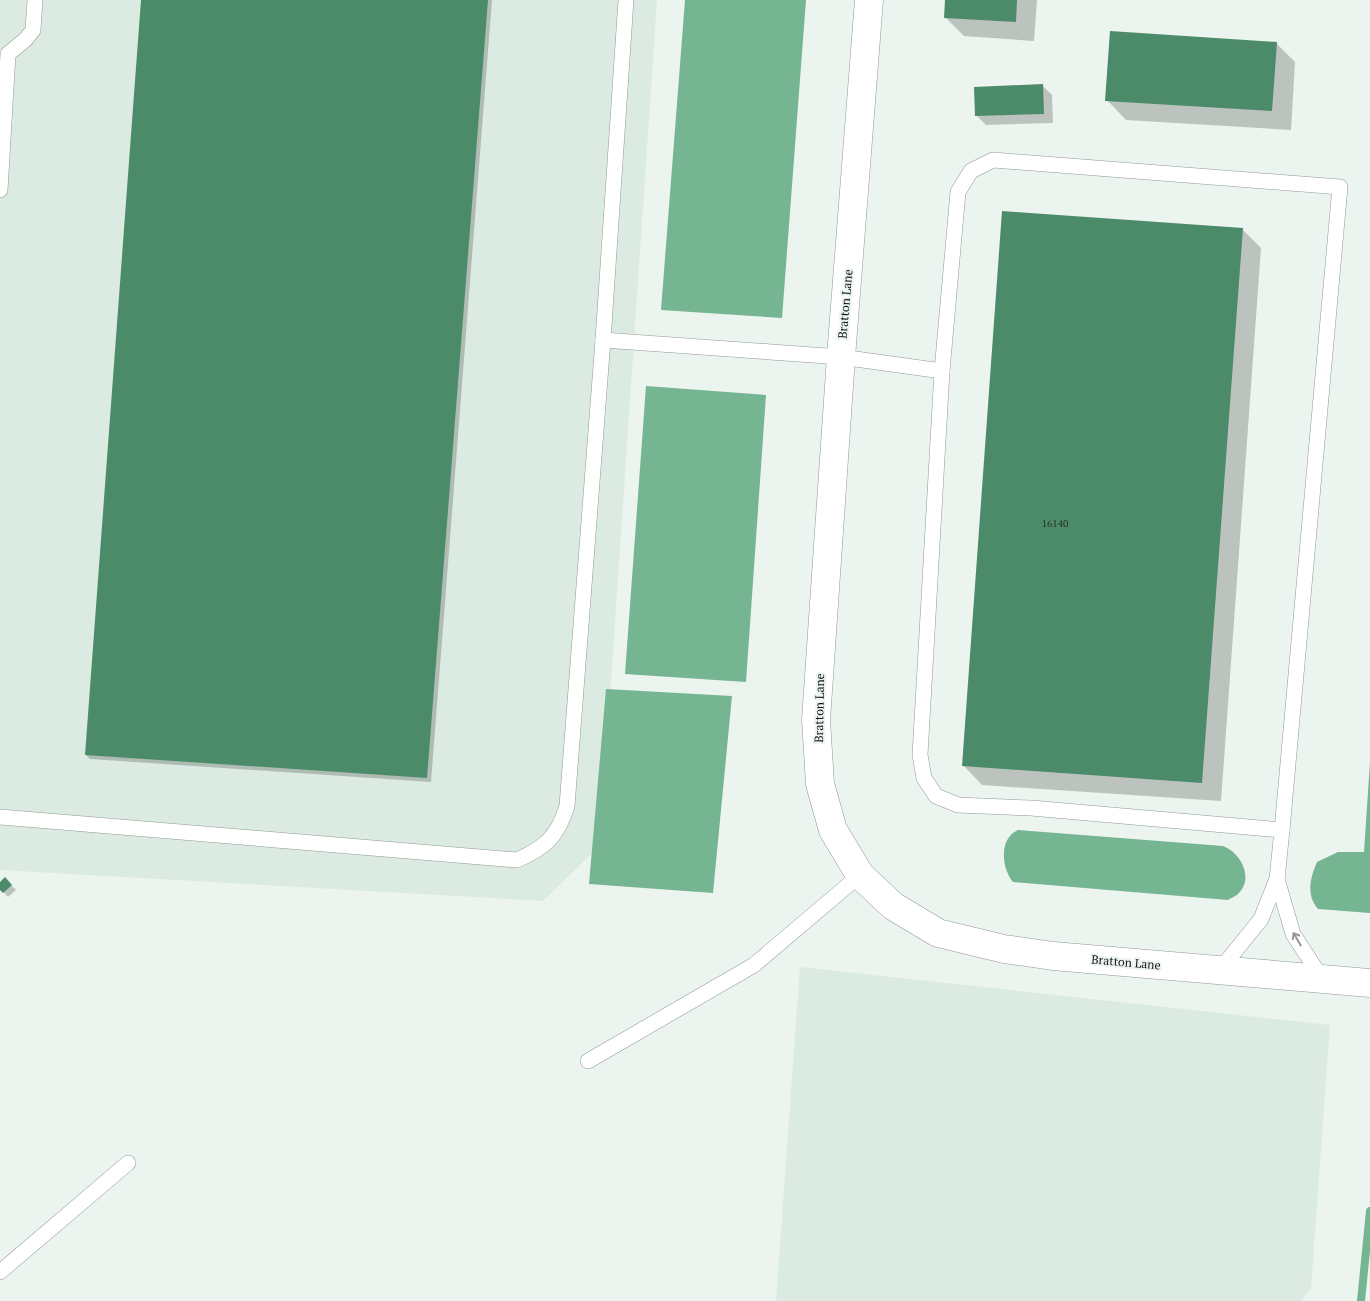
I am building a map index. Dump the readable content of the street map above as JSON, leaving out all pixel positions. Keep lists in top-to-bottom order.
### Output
{
  "streets": {
    "street": ["Bratton Lane"]
  },
  "house_numbers": ["16140"]
}
